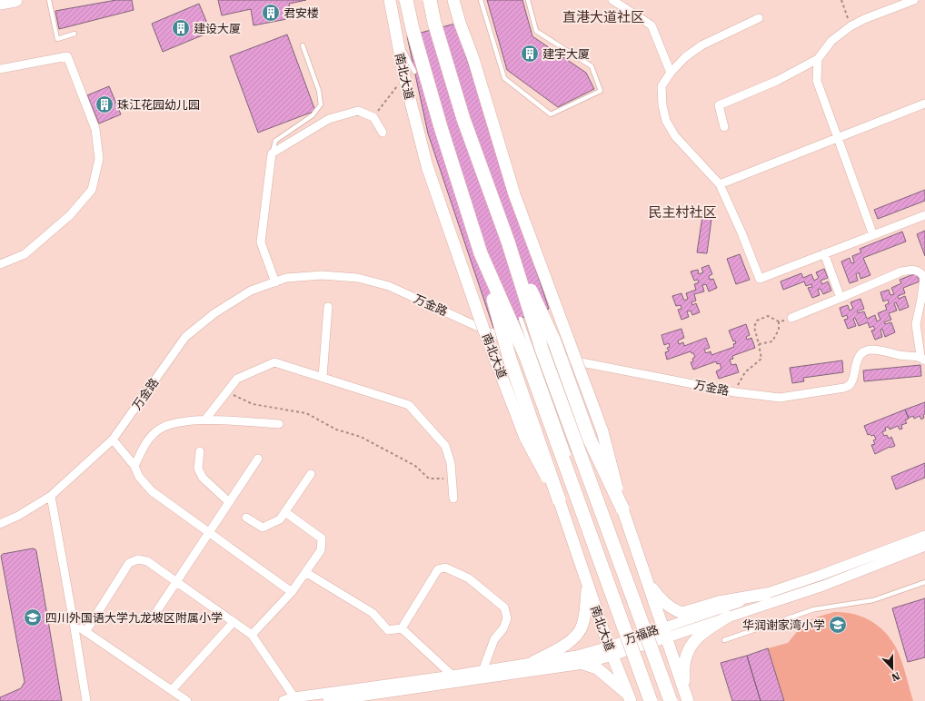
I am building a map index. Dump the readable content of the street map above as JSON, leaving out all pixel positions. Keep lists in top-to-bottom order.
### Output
{
  "streets": {
    "main road": ["南北大道"],
    "street": ["万金路", "万福路"]
  },
  "crossings": [
    ["南北大道", "万福路"]
  ],
  "districts": ["直港大道社区", "民主村社区"],
  "places": {
    "building": [
      "君安楼",
      "建设大厦",
      "建宇大厦",
      "珠江花园幼儿园"
    ],
    "school or university": ["四川外国语大学九龙坡区附属小学", "华润谢家湾小学"]
  },
  "north": "bottom"
}
